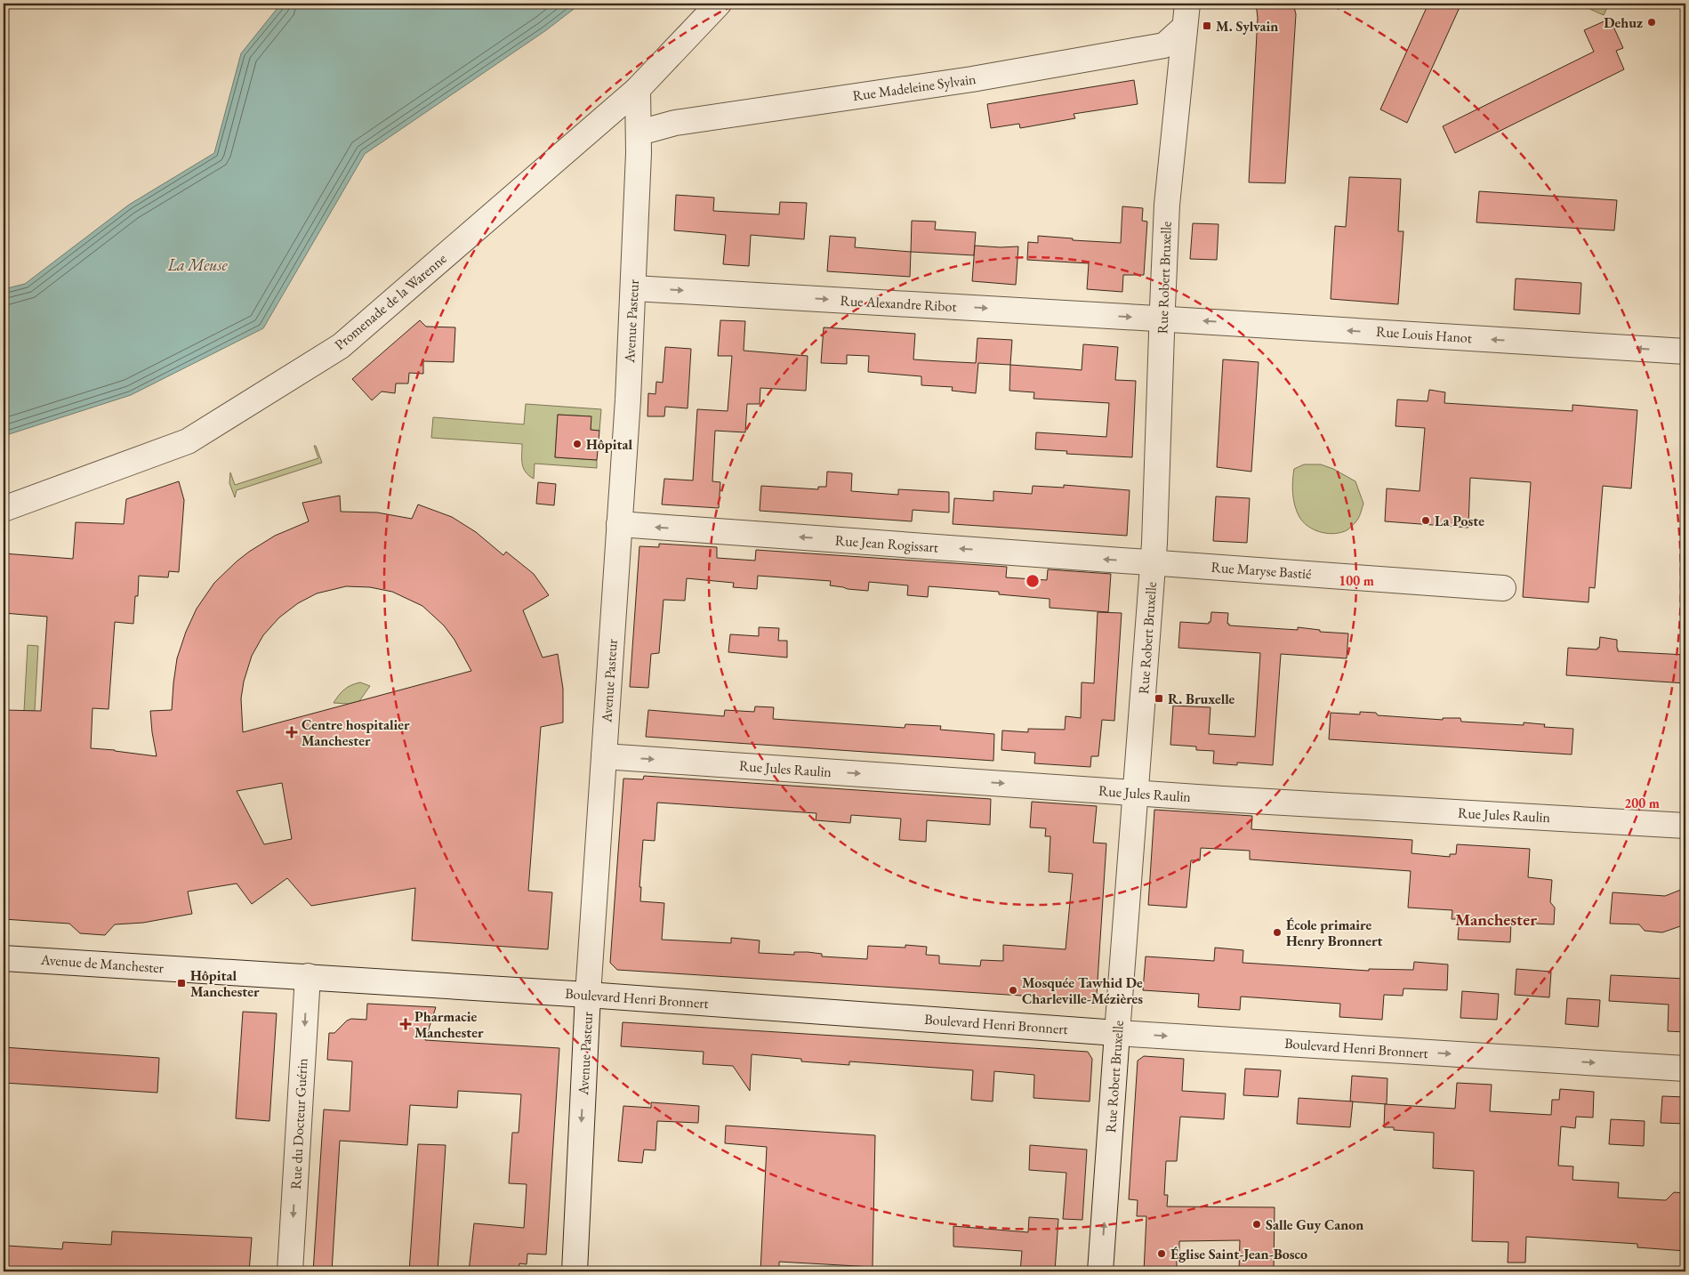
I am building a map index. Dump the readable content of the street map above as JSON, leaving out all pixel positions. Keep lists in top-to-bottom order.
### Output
{
  "streets": {
    "street": [
      "Rue Madeleine Sylvain",
      "Rue Robert Bruxelle",
      "Promenade de la Warenne",
      "Rue Alexandre Ribot",
      "Avenue Pasteur",
      "Rue Louis Hanot",
      "Rue Jean Rogissart",
      "Rue Maryse Bastié",
      "Rue Jules Raulin",
      "Avenue de Manchester",
      "Boulevard Henri Bronnert",
      "Rue du Docteur Guérin"
    ]
  },
  "crossings": [
    ["Rue Madeleine Sylvain", "Rue Robert Bruxelle"],
    ["Rue Madeleine Sylvain", "Avenue Pasteur"],
    ["Rue Robert Bruxelle", "Rue Alexandre Ribot"],
    ["Rue Robert Bruxelle", "Rue Louis Hanot"],
    ["Rue Robert Bruxelle", "Rue Jean Rogissart"],
    ["Rue Robert Bruxelle", "Rue Maryse Bastié"],
    ["Rue Robert Bruxelle", "Rue Jules Raulin"],
    ["Rue Robert Bruxelle", "Boulevard Henri Bronnert"],
    ["Promenade de la Warenne", "Avenue Pasteur"],
    ["Rue Alexandre Ribot", "Avenue Pasteur"],
    ["Rue Alexandre Ribot", "Rue Louis Hanot"],
    ["Avenue Pasteur", "Rue Jean Rogissart"],
    ["Avenue Pasteur", "Rue Jules Raulin"],
    ["Avenue Pasteur", "Boulevard Henri Bronnert"],
    ["Rue Jean Rogissart", "Rue Maryse Bastié"],
    ["Avenue de Manchester", "Boulevard Henri Bronnert"],
    ["Avenue de Manchester", "Rue du Docteur Guérin"],
    ["Boulevard Henri Bronnert", "Rue du Docteur Guérin"]
  ],
  "one_way": [
    "Rue Alexandre Ribot",
    "Rue Louis Hanot",
    "Rue Jean Rogissart",
    "Rue Jules Raulin",
    "Boulevard Henri Bronnert",
    "Rue du Docteur Guérin"
  ],
  "districts": ["Manchester"],
  "water": ["La Meuse"],
  "places": {
    "other": [
      "Dehuz",
      "Hôpital",
      "La Poste",
      "École primaire Henry Bronnert",
      "Mosquée Tawhid De Charleville-Mézières",
      "Salle Guy Canon",
      "Église Saint-Jean-Bosco"
    ],
    "transit": ["M. Sylvain", "R. Bruxelle", "Hôpital Manchester"],
    "health": ["Centre hospitalier Manchester", "Pharmacie Manchester"]
  },
  "rings": ["100 m", "200 m"]
}
